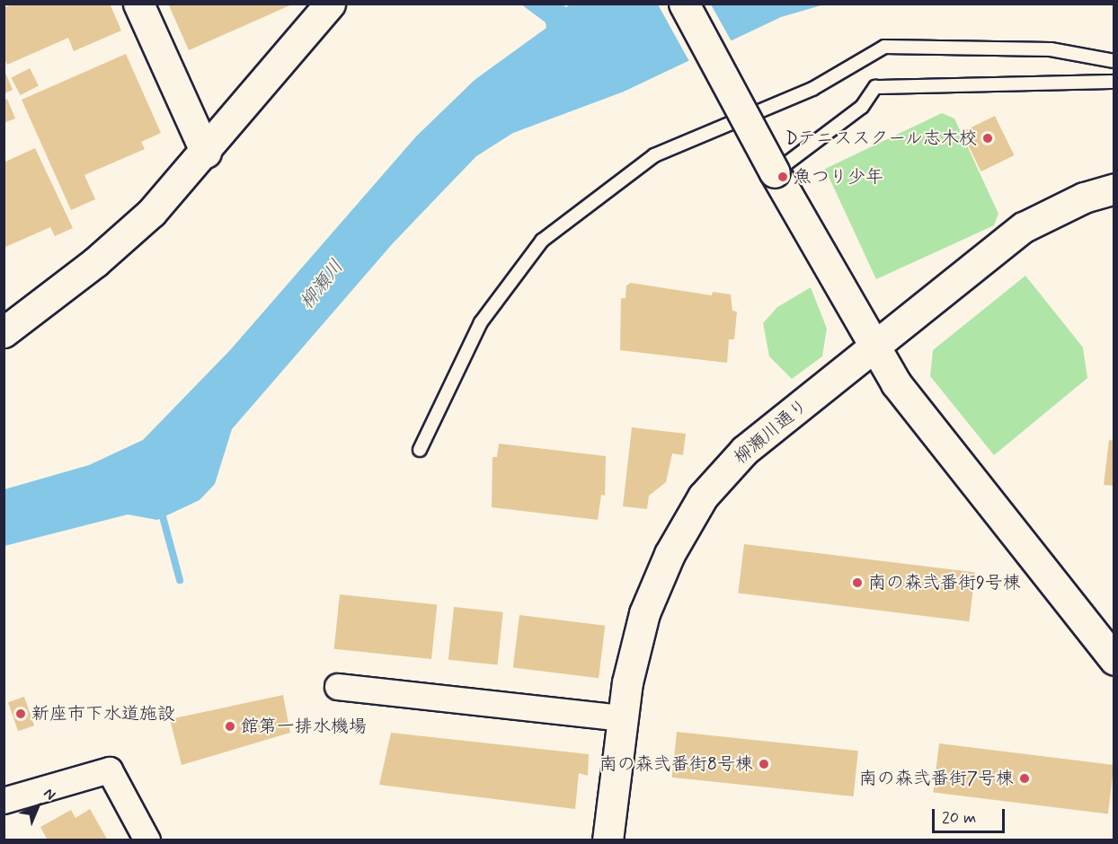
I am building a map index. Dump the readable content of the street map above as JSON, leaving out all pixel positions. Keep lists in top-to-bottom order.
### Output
{
  "streets": {
    "street": ["柳瀬川通り"]
  },
  "water": ["柳瀬川"],
  "places": [
    "Dテニススクール志木校",
    "魚つり少年",
    "南の森弐番街9号棟",
    "新座市下水道施設",
    "館第一排水機場",
    "南の森弐番街8号棟",
    "南の森弐番街7号棟"
  ],
  "scale_bar": "20 m",
  "north": "top right"
}
